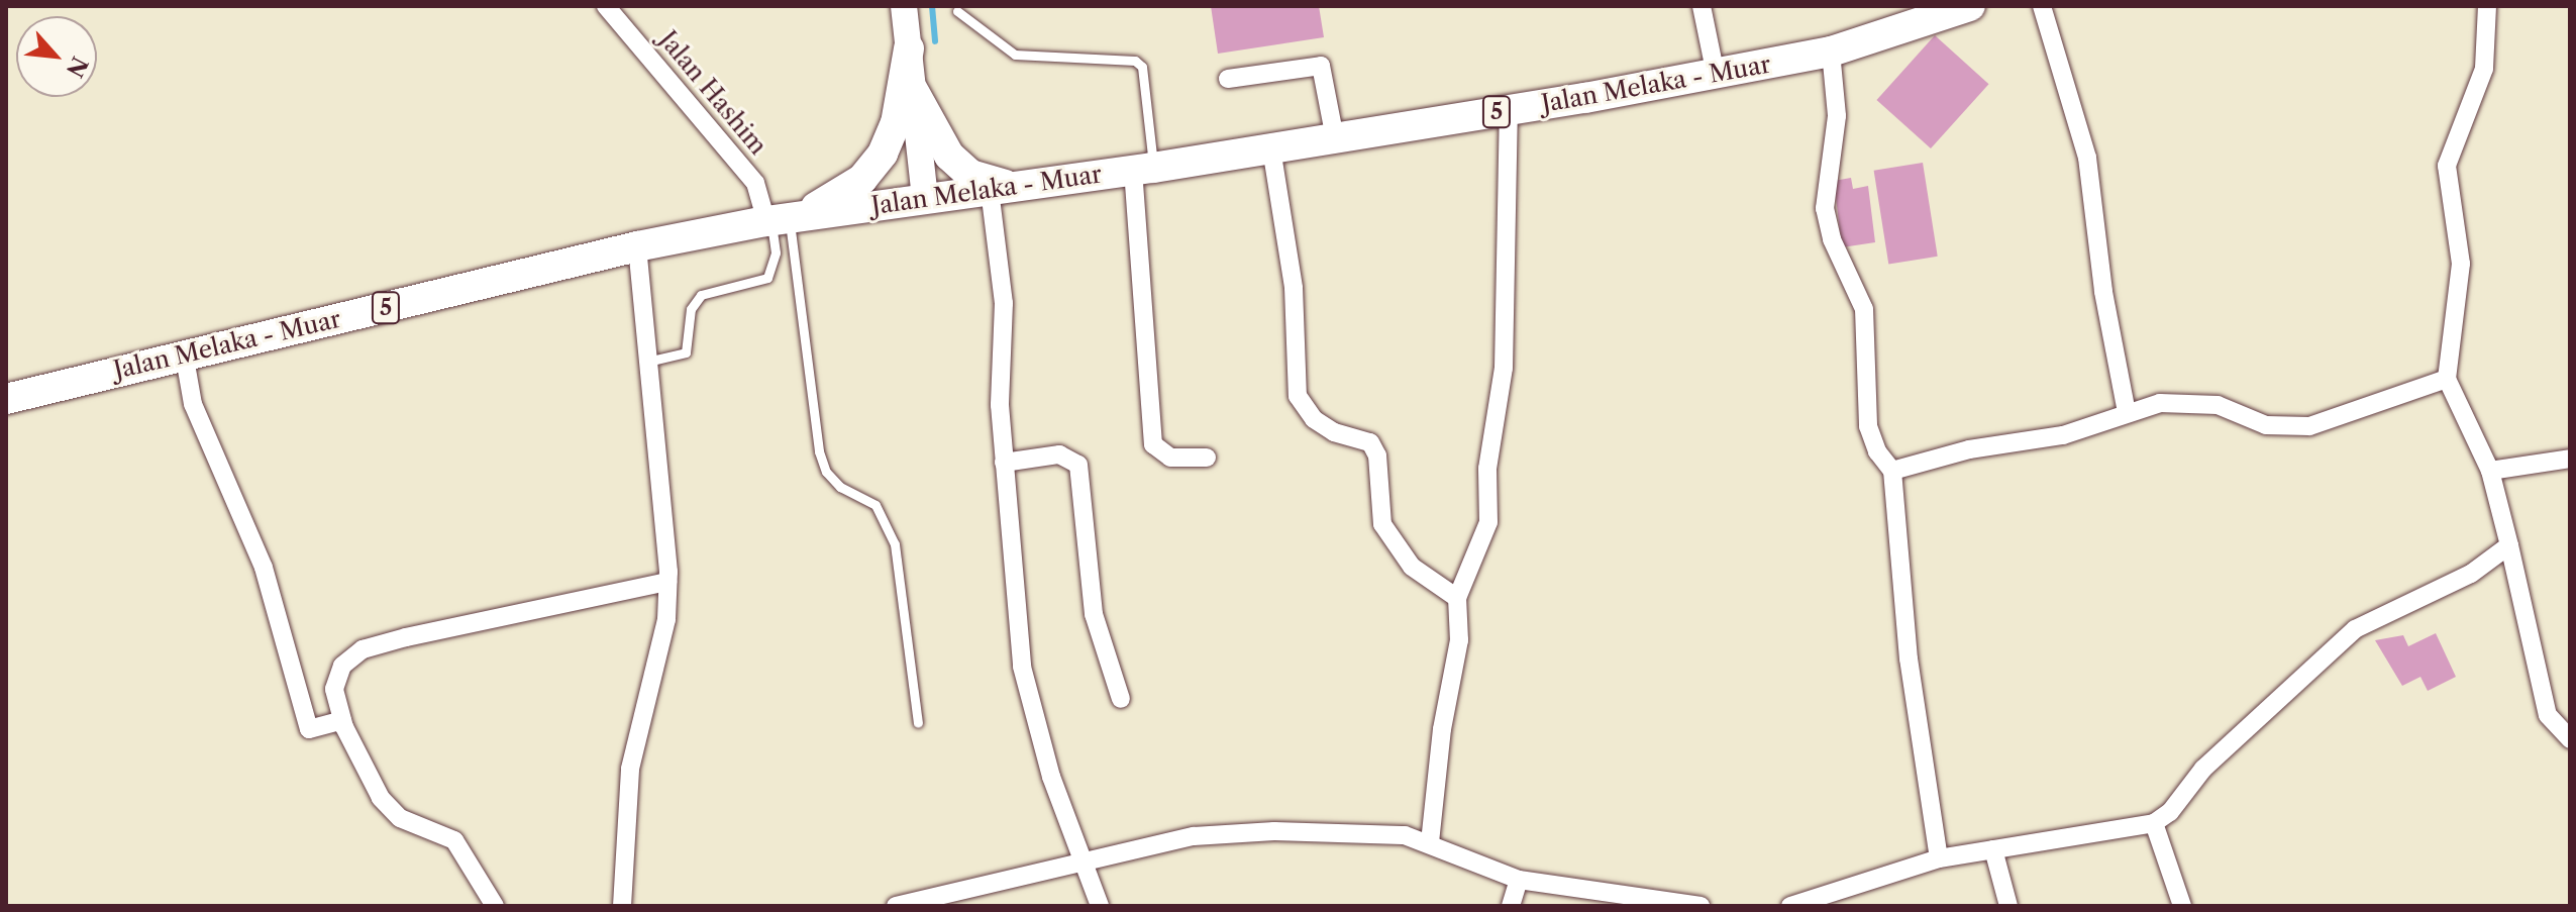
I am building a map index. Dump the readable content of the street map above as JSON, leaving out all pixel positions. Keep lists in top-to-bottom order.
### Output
{
  "streets": {
    "main road": ["Jalan Melaka - Muar", "5"],
    "street": ["Jalan Hashim"]
  },
  "crossings": [
    ["Jalan Melaka - Muar", "Jalan Hashim"]
  ],
  "north": "bottom right"
}
